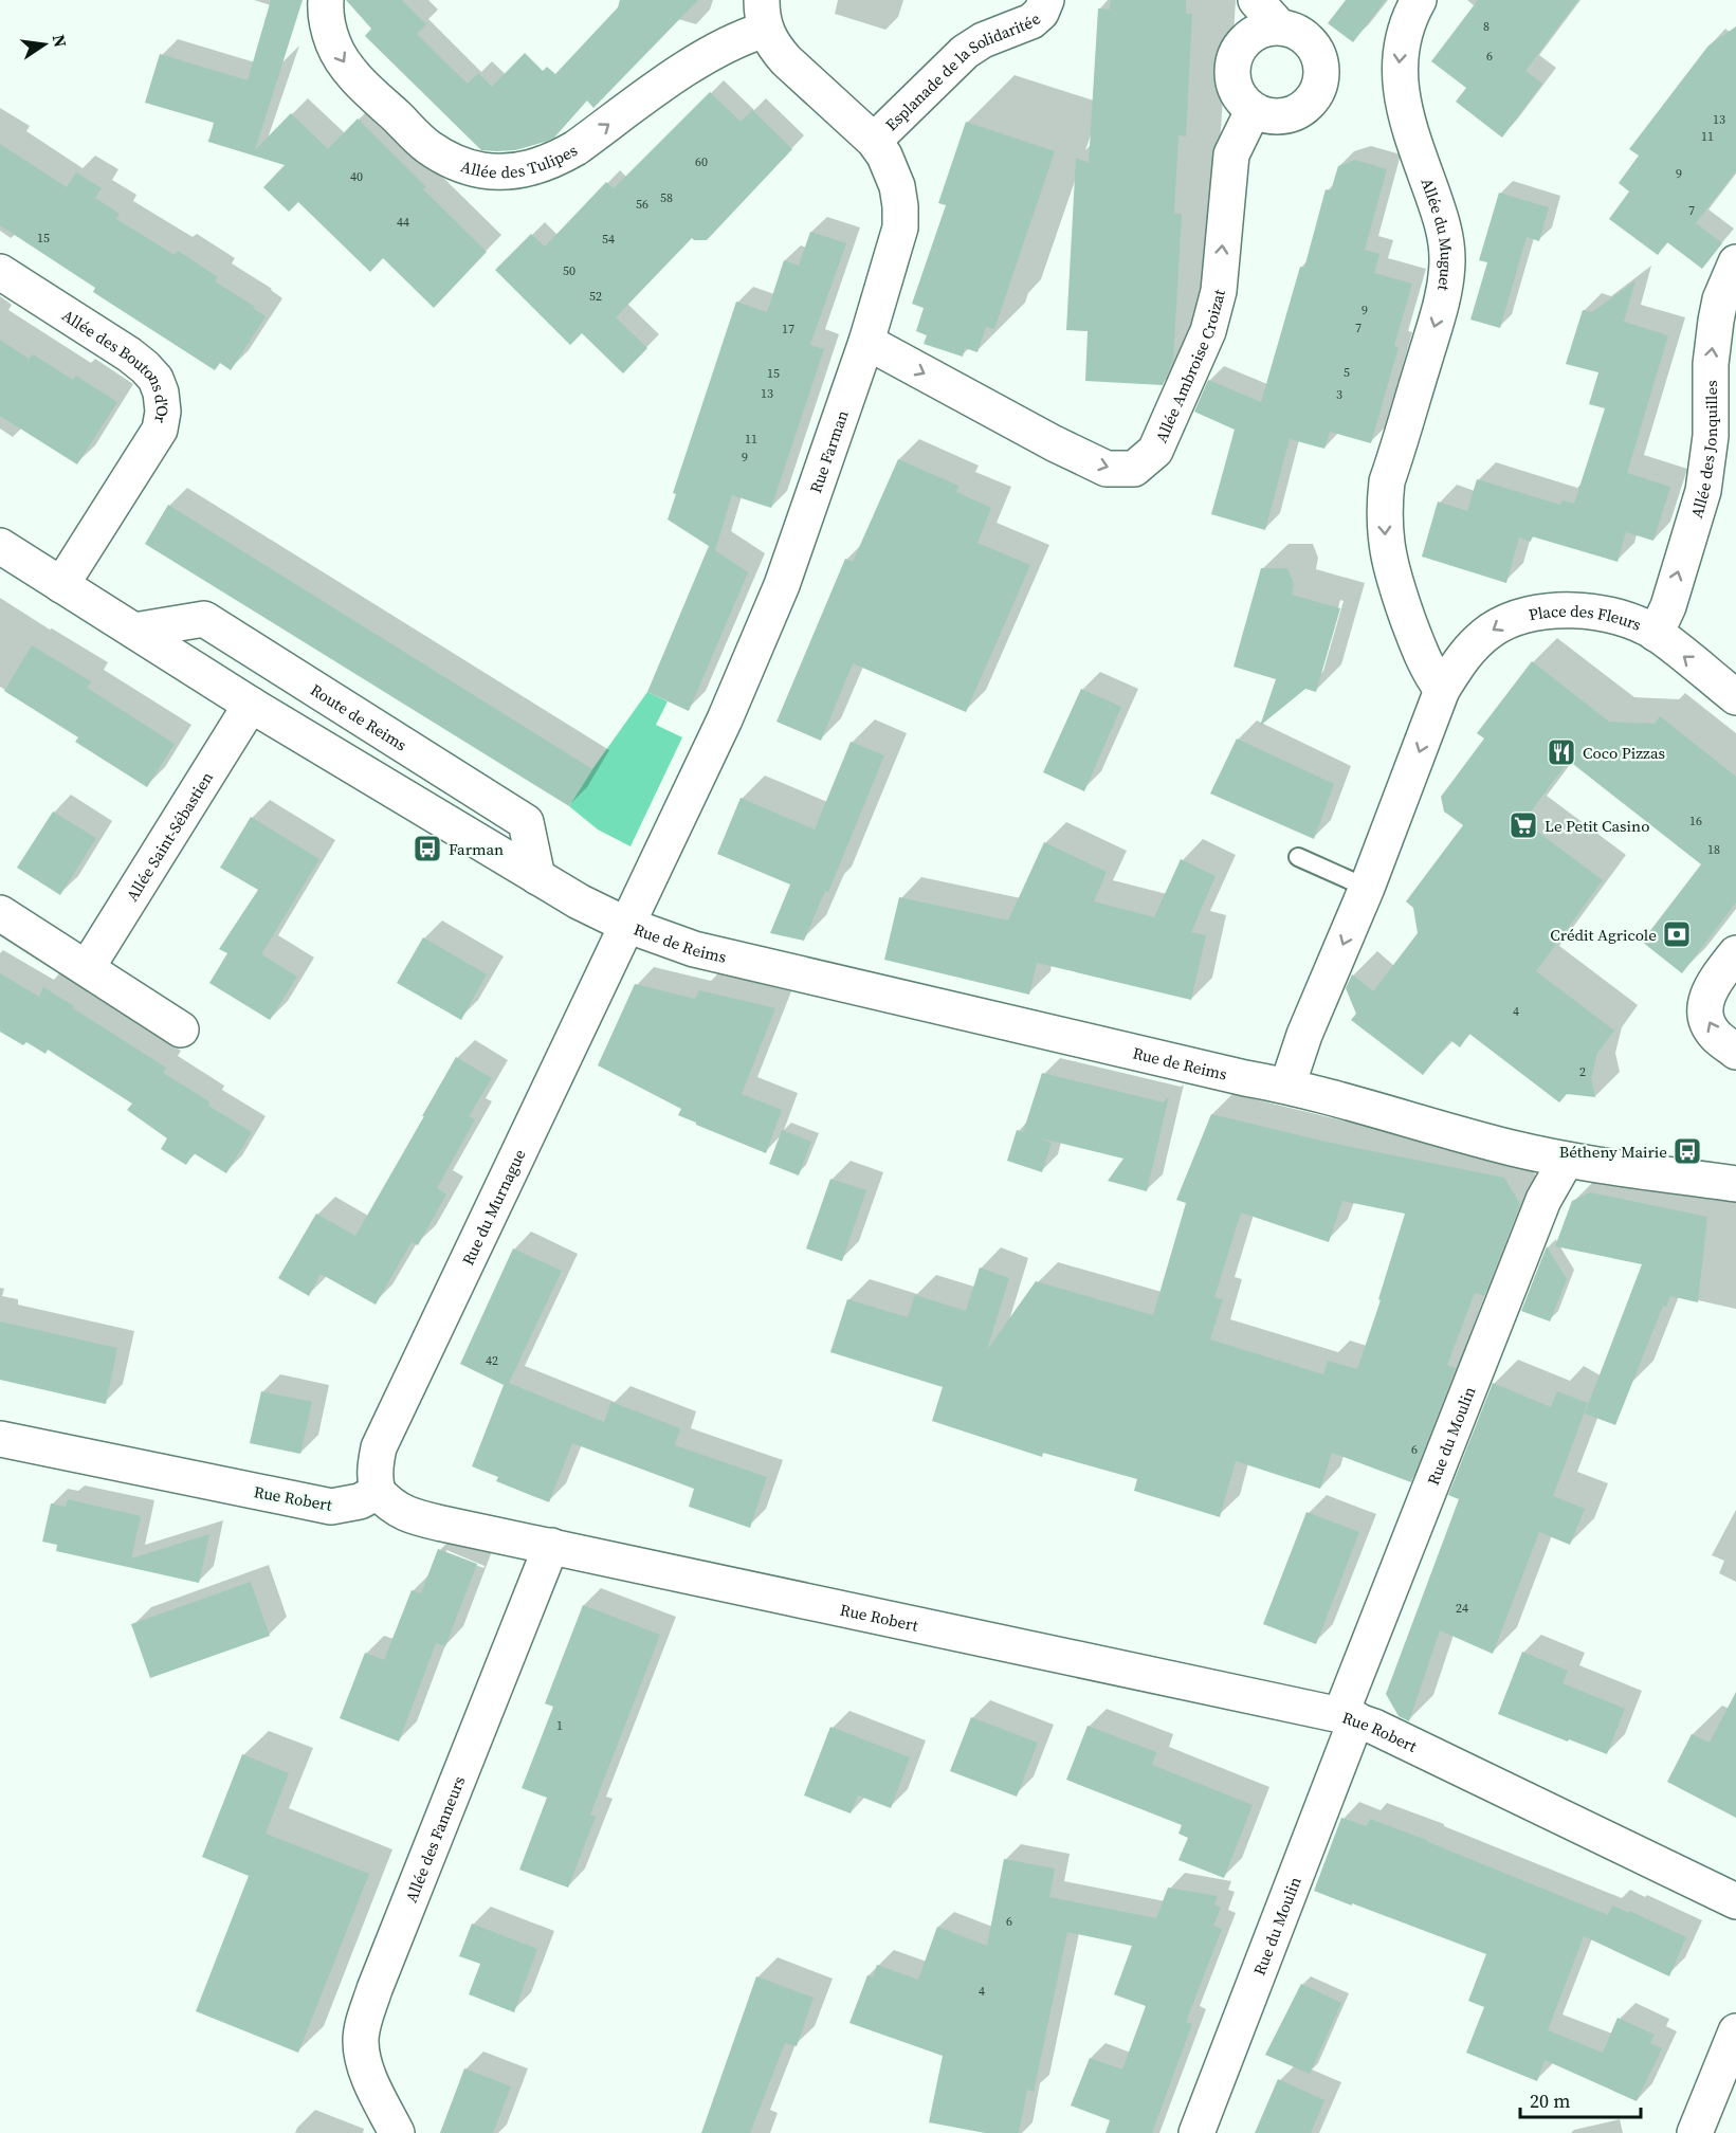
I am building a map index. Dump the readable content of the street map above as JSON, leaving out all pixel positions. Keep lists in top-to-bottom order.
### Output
{
  "streets": {
    "street": [
      "Esplanade de la Solidaritée",
      "Allée des Tulipes",
      "Allée du Muguet",
      "Allée Ambroise Croizat",
      "Allée des Boutons d'Or",
      "Allée des Jonquilles",
      "Rue Farman",
      "Place des Fleurs",
      "Route de Reims",
      "Allée Saint-Sébastien",
      "Rue de Reims",
      "Rue du Murnague",
      "Rue du Moulin",
      "Rue Robert",
      "Allée des Fanneurs"
    ]
  },
  "crossings": [
    ["Esplanade de la Solidaritée", "Rue Farman"],
    ["Allée des Tulipes", "Rue Farman"],
    ["Allée du Muguet", "Place des Fleurs"],
    ["Allée Ambroise Croizat", "Rue Farman"],
    ["Allée des Jonquilles", "Place des Fleurs"],
    ["Rue Farman", "Rue de Reims"],
    ["Rue Farman", "Rue du Murnague"],
    ["Place des Fleurs", "Rue de Reims"],
    ["Rue de Reims", "Rue du Murnague"],
    ["Rue de Reims", "Rue du Moulin"],
    ["Rue du Murnague", "Rue Robert"],
    ["Rue du Moulin", "Rue Robert"],
    ["Rue Robert", "Allée des Fanneurs"]
  ],
  "one_way": ["Allée du Muguet", "Allée des Jonquilles"],
  "places": {
    "restaurant": ["Coco Pizzas"],
    "supermarket": ["Le Petit Casino"],
    "bus stop": ["Farman", "Bétheny Mairie"],
    "bank": ["Crédit Agricole"]
  },
  "house_numbers": [
    "8",
    "6",
    "13",
    "11",
    "60",
    "9",
    "40",
    "58",
    "56",
    "7",
    "44",
    "15",
    "54",
    "50",
    "52",
    "9",
    "7",
    "17",
    "5",
    "15",
    "13",
    "3",
    "11",
    "9",
    "16",
    "18",
    "4",
    "2",
    "42",
    "6",
    "24",
    "1",
    "6",
    "4"
  ],
  "scale_bar": "20 m",
  "north": "right"
}
